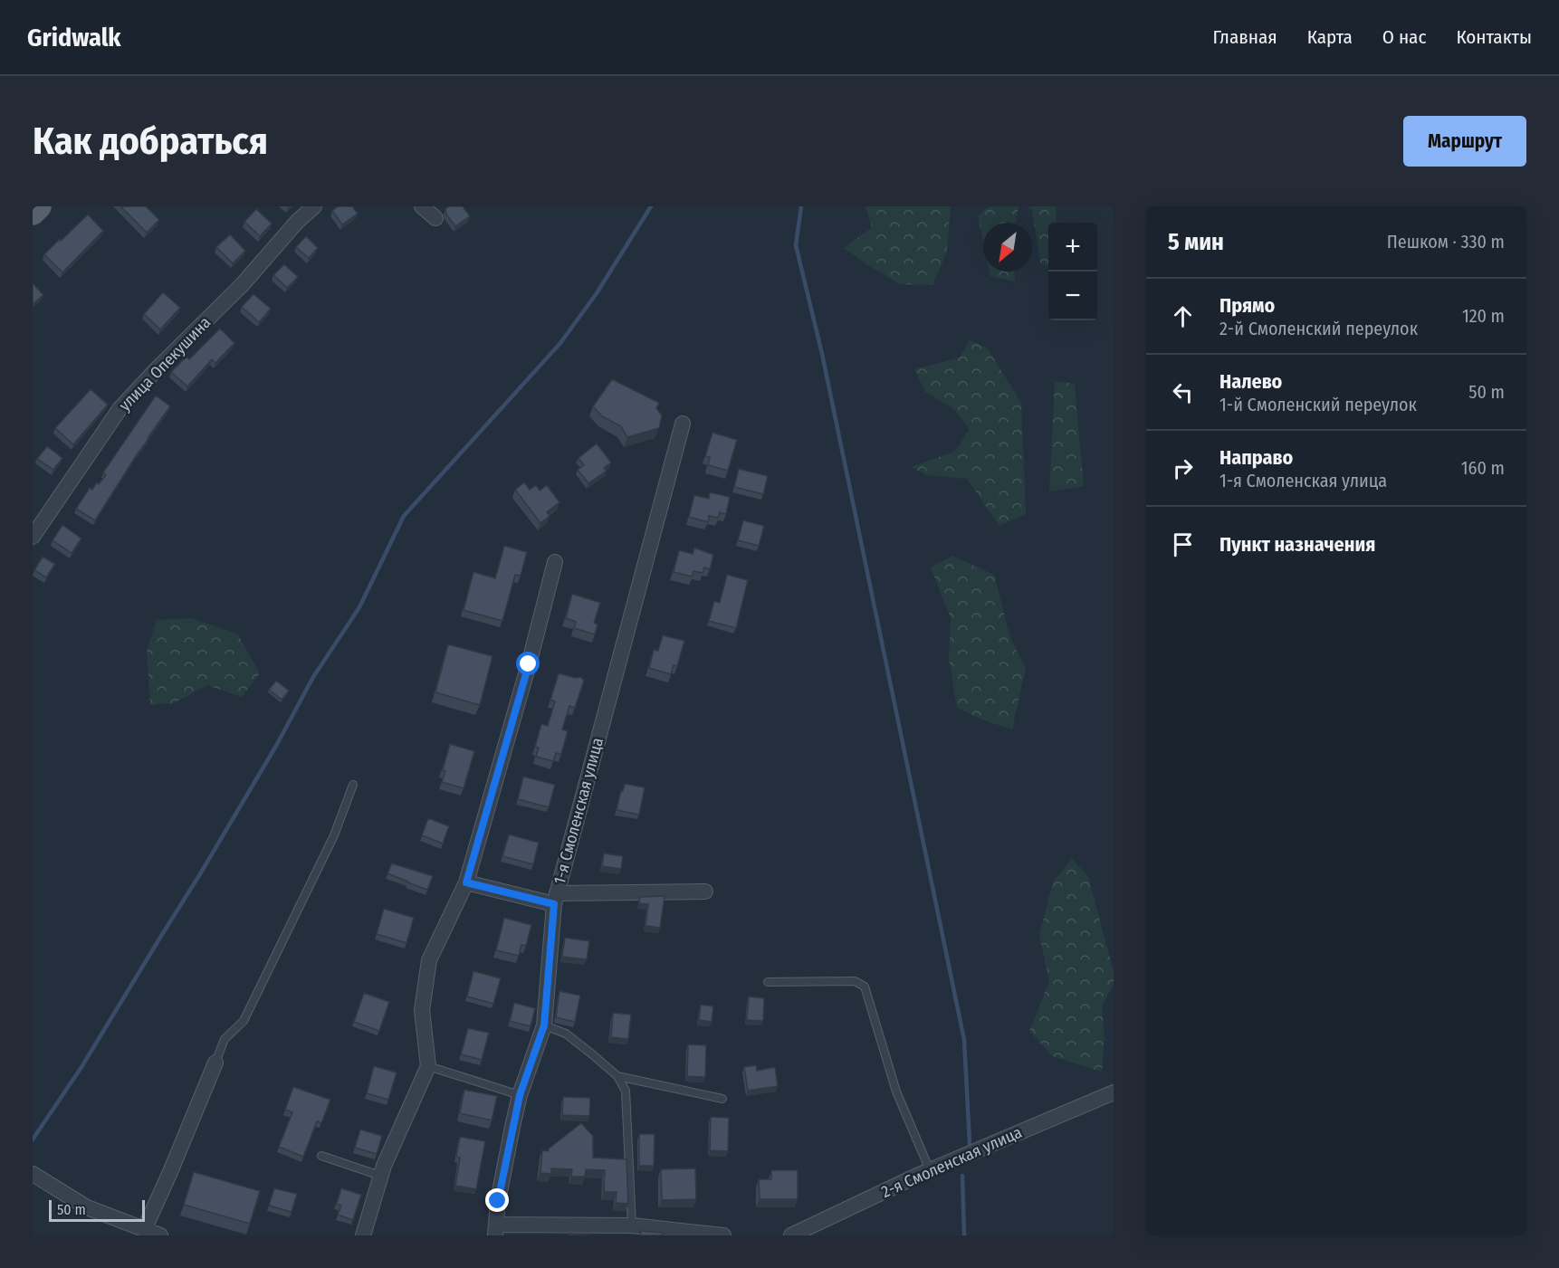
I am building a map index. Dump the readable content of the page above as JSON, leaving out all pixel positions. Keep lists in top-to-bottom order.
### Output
{
  "streets": {
    "street": ["улица Опекушина", "1-я Смоленская улица", "2-я Смоленская улица"]
  },
  "scale_bar": "50 m",
  "north": "bottom left",
  "page": {
    "header": "Gridwalk",
    "nav": [
      "Главная",
      "Карта",
      "О нас",
      "Контакты"
    ],
    "buttons": "Маршрут",
    "title": "Как добраться",
    "heading": ["5 мин", "Пешком · 330 m"],
    "map_buttons": ["+", "−"],
    "list": [
      ["Прямо", "2-й Смоленский переулок", "120 m"],
      ["Налево", "1-й Смоленский переулок", "50 m"],
      ["Направо", "1-я Смоленская улица", "160 m"],
      "Пункт назначения"
    ],
    "scale": "50 m"
  }
}
